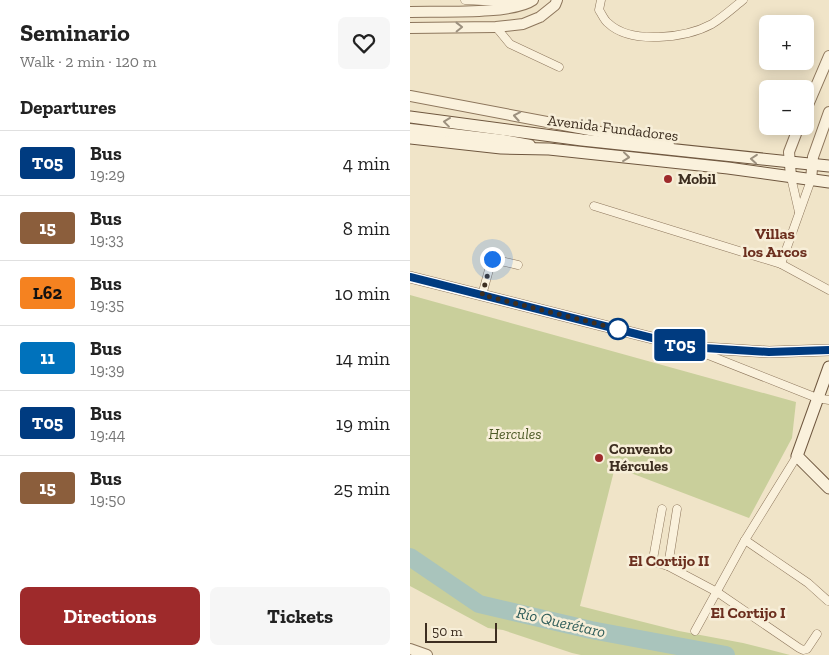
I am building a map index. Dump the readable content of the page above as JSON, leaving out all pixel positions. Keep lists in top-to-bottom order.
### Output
{
  "streets": {
    "main road": ["Avenida Fundadores"]
  },
  "districts": ["Villas los Arcos", "El Cortijo II", "El Cortijo I"],
  "water": ["Río Querétaro"],
  "parks": ["Hercules"],
  "places": ["Mobil", "Convento Hércules"],
  "lines": ["bus line T05"],
  "scale_bar": "50 m",
  "page": {
    "heading": [
      ["Seminario", "Walk · 2 min · 120 m"],
      "Departures"
    ],
    "on_map": "T05",
    "map_buttons": ["+", "−"],
    "list": [
      {
        "mark": "T05",
        "name": "Bus",
        "note": "19:29",
        "value": "4 min"
      },
      {
        "mark": "15",
        "name": "Bus",
        "note": "19:33",
        "value": "8 min"
      },
      {
        "mark": "L62",
        "name": "Bus",
        "note": "19:35",
        "value": "10 min"
      },
      {
        "mark": "11",
        "name": "Bus",
        "note": "19:39",
        "value": "14 min"
      },
      {
        "mark": "T05",
        "name": "Bus",
        "note": "19:44",
        "value": "19 min"
      },
      {
        "mark": "15",
        "name": "Bus",
        "note": "19:50",
        "value": "25 min"
      }
    ],
    "buttons": ["Directions", "Tickets"],
    "scale": "50 m"
  }
}
